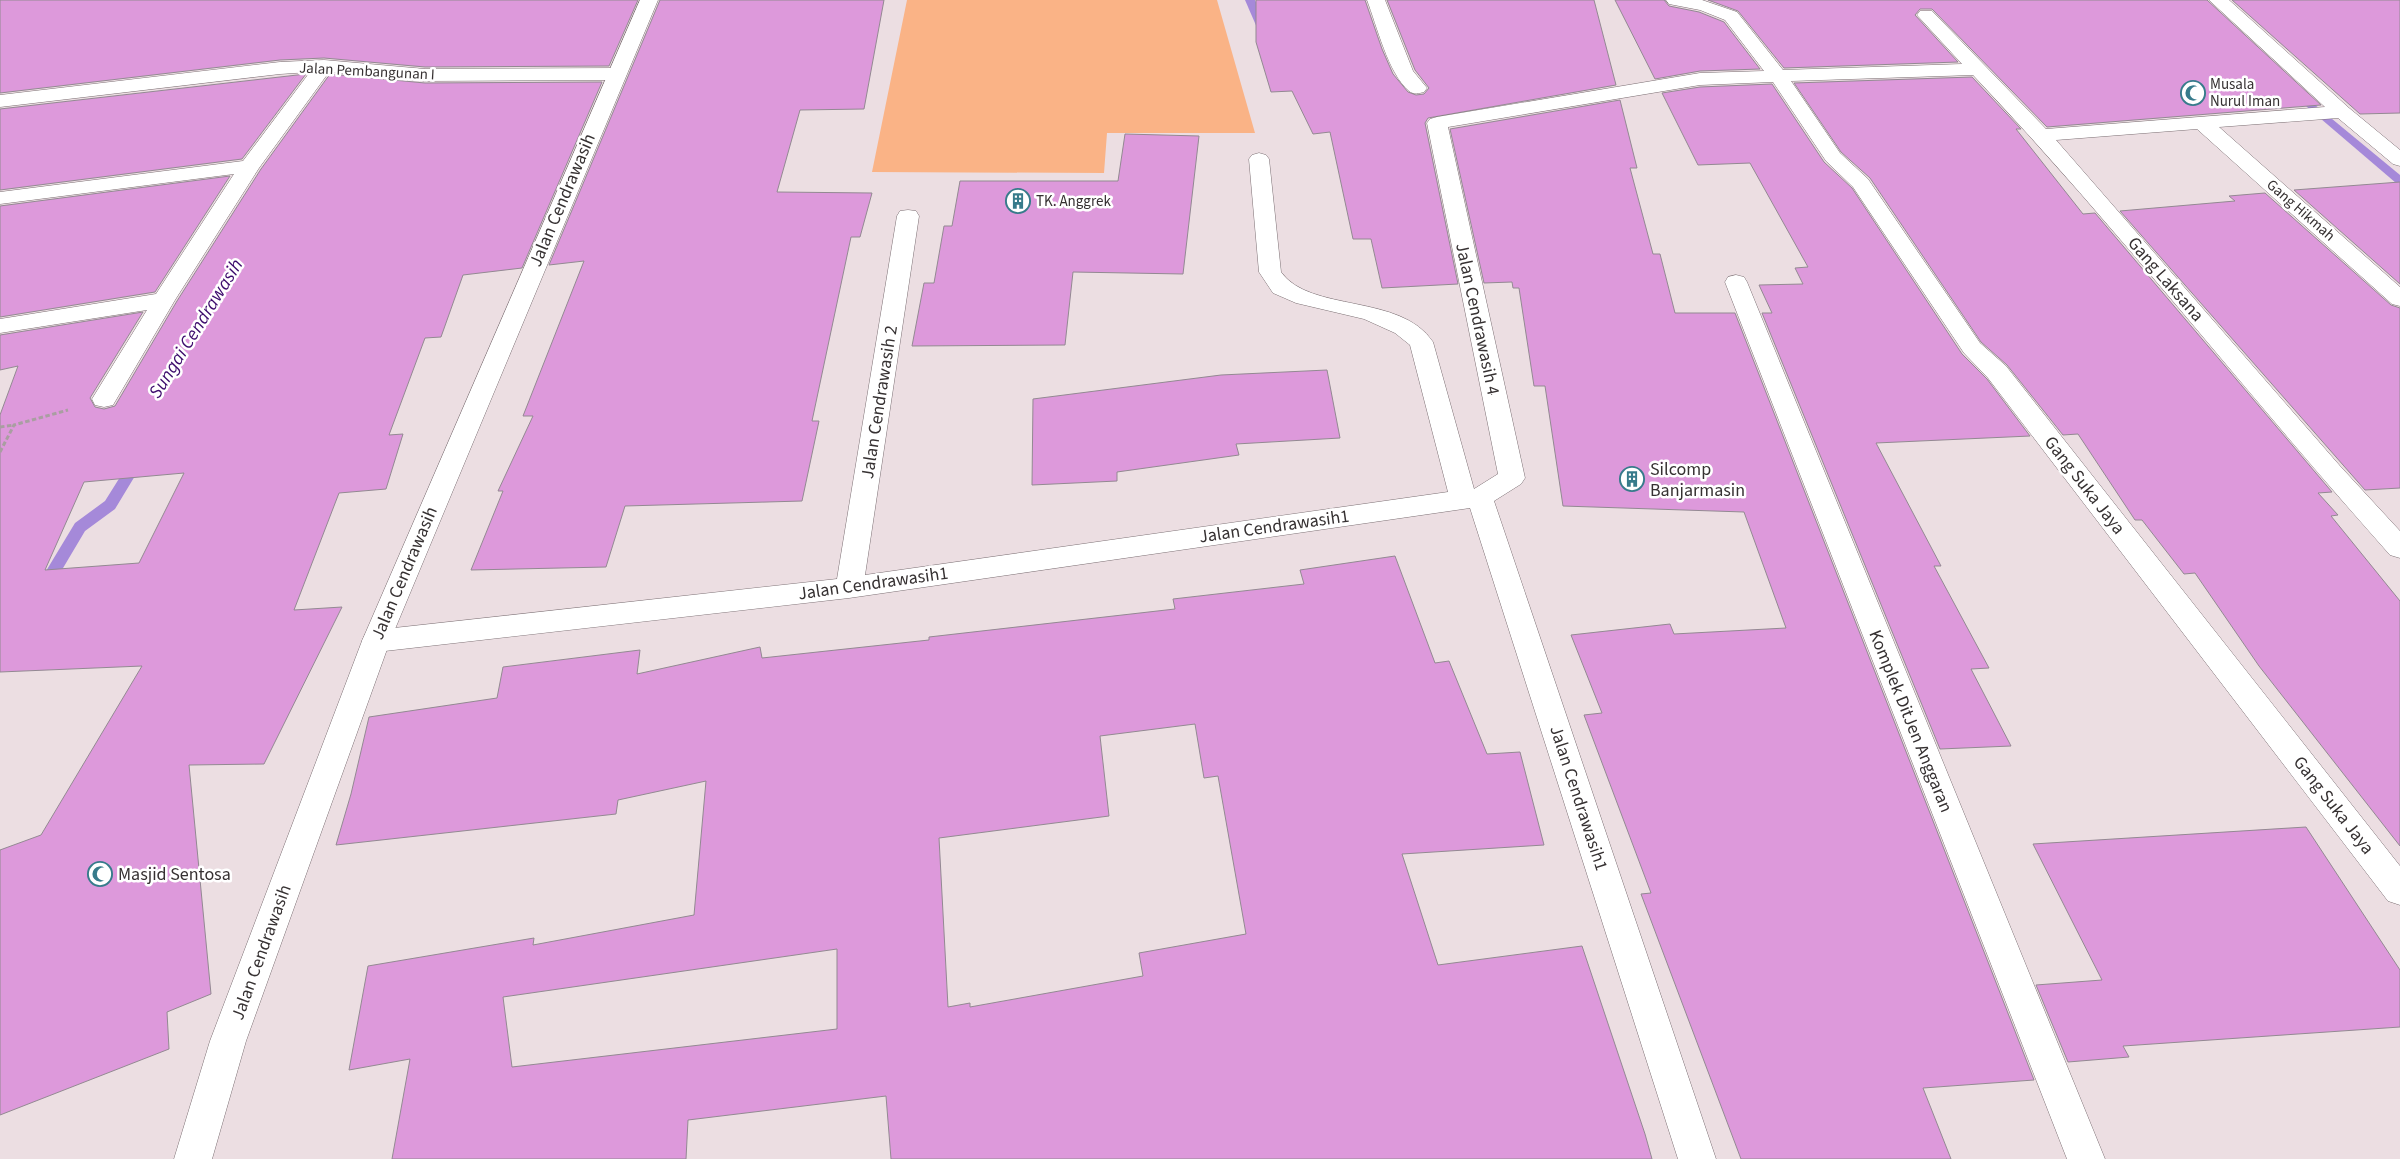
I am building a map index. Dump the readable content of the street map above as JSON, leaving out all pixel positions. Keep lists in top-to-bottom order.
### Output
{
  "streets": {
    "street": [
      "Jalan Pembangunan I",
      "Jalan Cendrawasih",
      "Gang Hikmah",
      "Gang Laksana",
      "Jalan Cendrawasih 4",
      "Jalan Cendrawasih 2",
      "Gang Suka Jaya",
      "Jalan Cendrawasih1",
      "Komplek DitJen Anggaran"
    ]
  },
  "crossings": [
    ["Jalan Pembangunan I", "Jalan Cendrawasih"],
    ["Jalan Cendrawasih", "Jalan Cendrawasih1"],
    ["Jalan Cendrawasih 4", "Gang Suka Jaya"],
    ["Jalan Cendrawasih 4", "Jalan Cendrawasih1"],
    ["Jalan Cendrawasih 2", "Jalan Cendrawasih1"]
  ],
  "water": ["Sungai Cendrawasih"],
  "places": {
    "mosque": ["Musala Nurul Iman", "Masjid Sentosa"],
    "building": ["TK. Anggrek", "Silcomp Banjarmasin"]
  }
}
